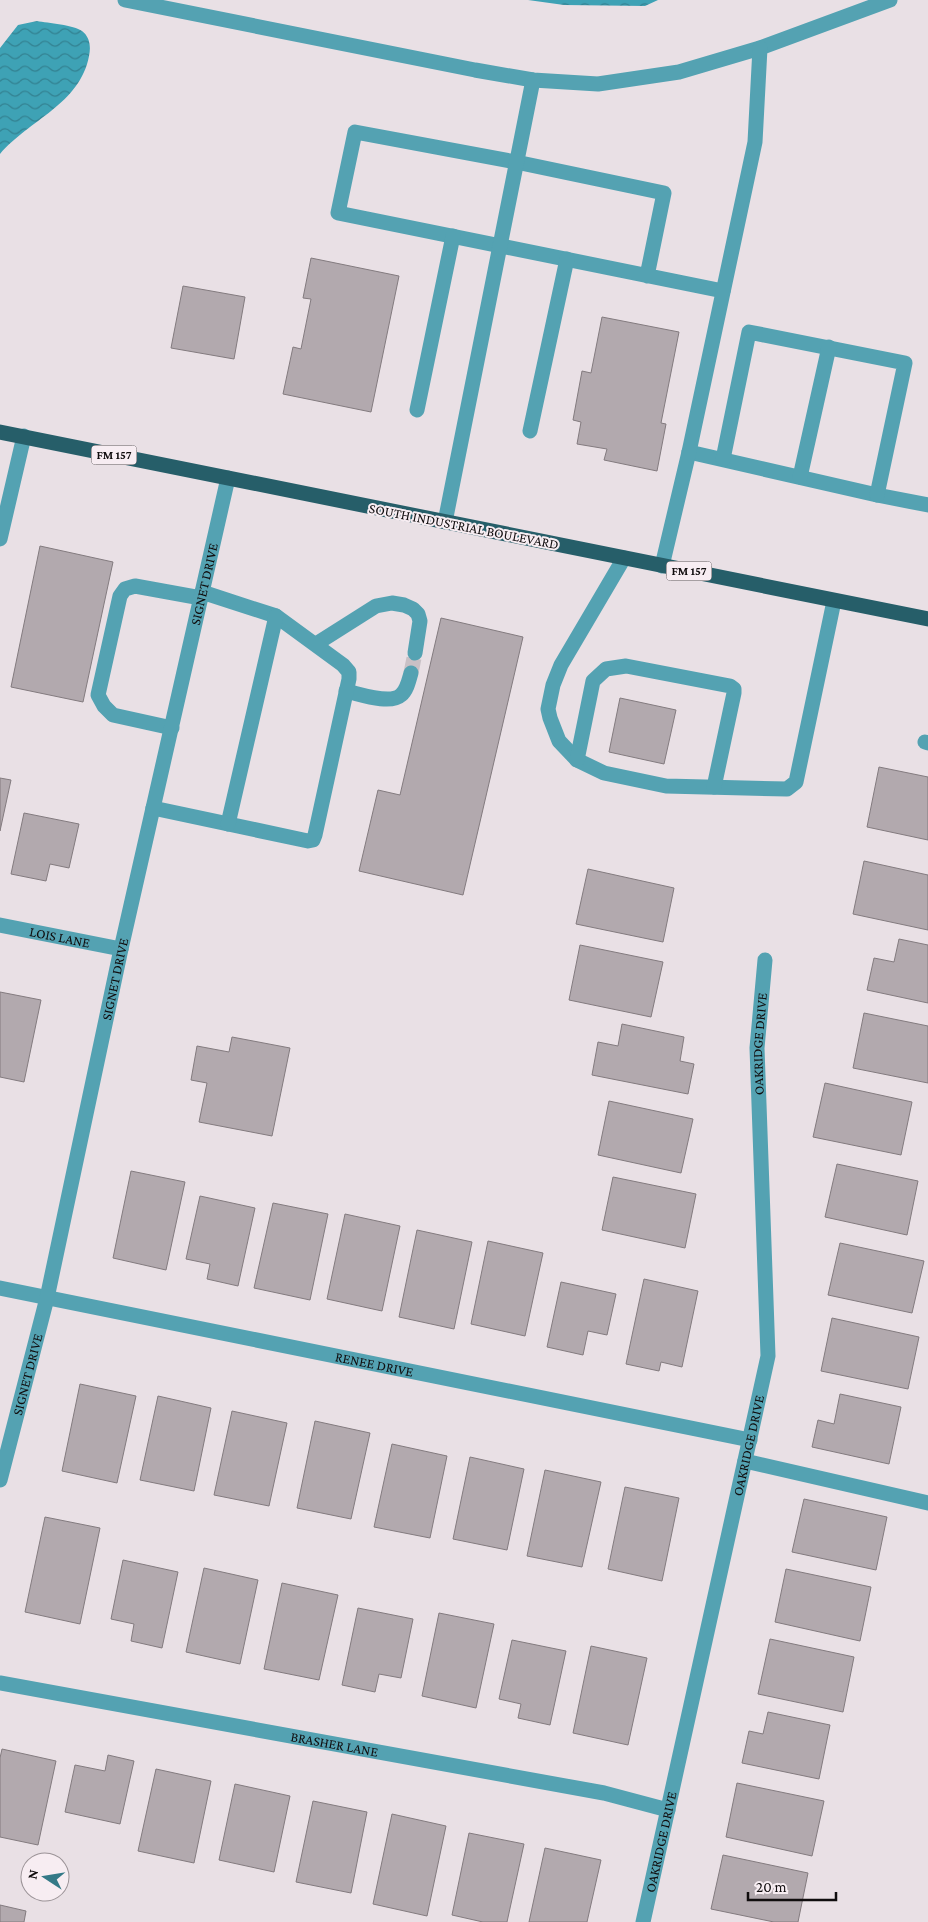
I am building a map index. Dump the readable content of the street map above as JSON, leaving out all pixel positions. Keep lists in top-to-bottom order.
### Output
{
  "streets": {
    "main road": ["FM 157", "SOUTH INDUSTRIAL BOULEVARD"],
    "street": [
      "SIGNET DRIVE",
      "LOIS LANE",
      "OAKRIDGE DRIVE",
      "RENEE DRIVE",
      "BRASHER LANE"
    ]
  },
  "crossings": [
    ["SOUTH INDUSTRIAL BOULEVARD", "SIGNET DRIVE"],
    ["SIGNET DRIVE", "LOIS LANE"],
    ["SIGNET DRIVE", "RENEE DRIVE"],
    ["OAKRIDGE DRIVE", "RENEE DRIVE"],
    ["OAKRIDGE DRIVE", "BRASHER LANE"]
  ],
  "scale_bar": "20 m",
  "north": "left"
}
